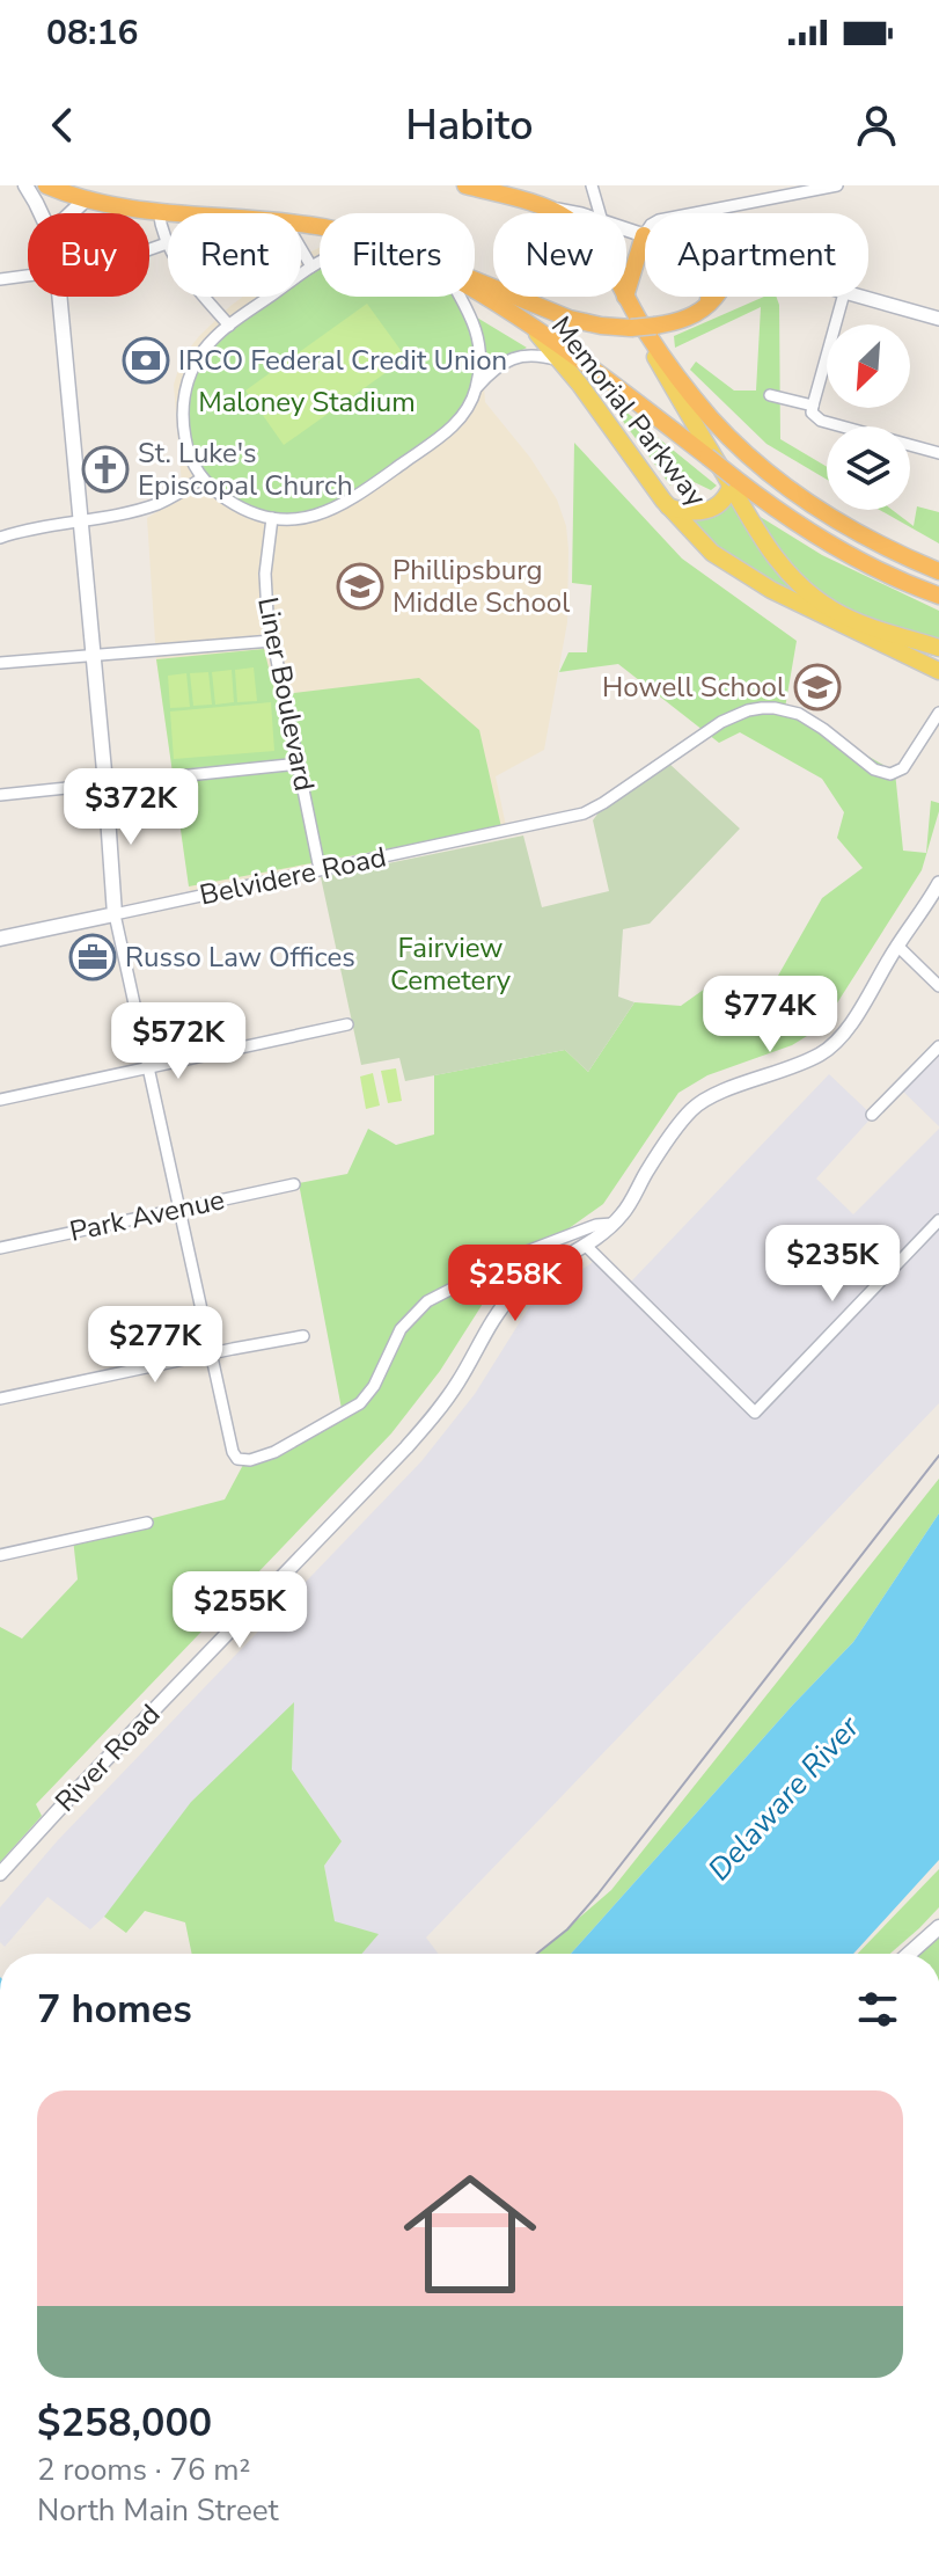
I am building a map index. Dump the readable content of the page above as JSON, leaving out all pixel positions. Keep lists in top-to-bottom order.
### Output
{
  "streets": {
    "highway": ["Memorial Parkway"],
    "main road": ["Belvidere Road"],
    "street": ["Liner Boulevard", "Park Avenue", "River Road"]
  },
  "crossings": [
    ["Liner Boulevard", "Belvidere Road"]
  ],
  "water": ["Delaware River"],
  "parks": ["Maloney Stadium", "Fairview Cemetery"],
  "places": {
    "bank": ["IRCO Federal Credit Union"],
    "church": ["St. Luke's Episcopal Church"],
    "school or university": ["Phillipsburg Middle School", "Howell School"],
    "office": ["Russo Law Offices"]
  },
  "north": "bottom left",
  "page": {
    "status": "08:16",
    "header": "Habito",
    "chip": [
      "Buy",
      "Rent",
      "Filters",
      "New",
      "Apartment"
    ],
    "price": [
      "$372K",
      "$774K",
      "$572K",
      "$235K",
      "$258K",
      "$277K",
      "$255K"
    ],
    "heading": "7 homes",
    "list": [
      {
        "name": "$258,000",
        "note": "2 rooms · 76 m² · North Main Street"
      }
    ]
  }
}
